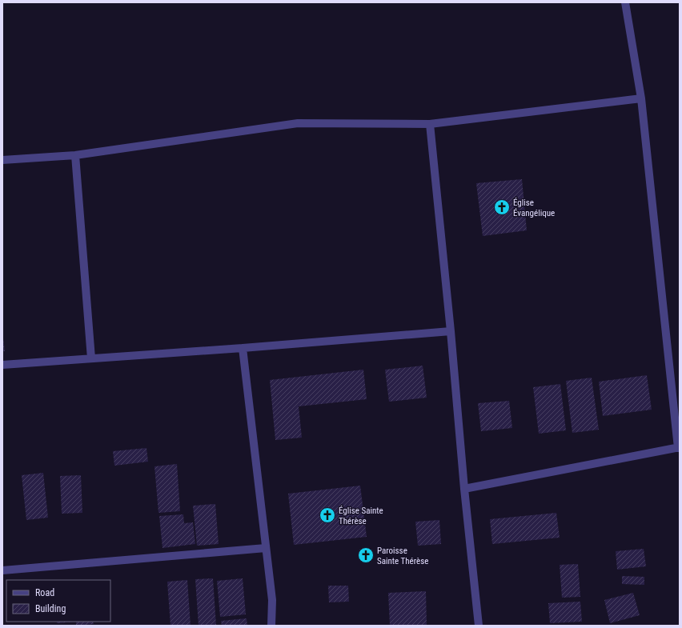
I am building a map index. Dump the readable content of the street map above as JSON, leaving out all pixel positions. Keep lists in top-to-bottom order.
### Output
{
  "places": {
    "church": ["Église Évangélique", "Église Sainte Thérèse", "Paroisse Sainte Thérèse"]
  },
  "legend": ["Road", "Building"]
}
